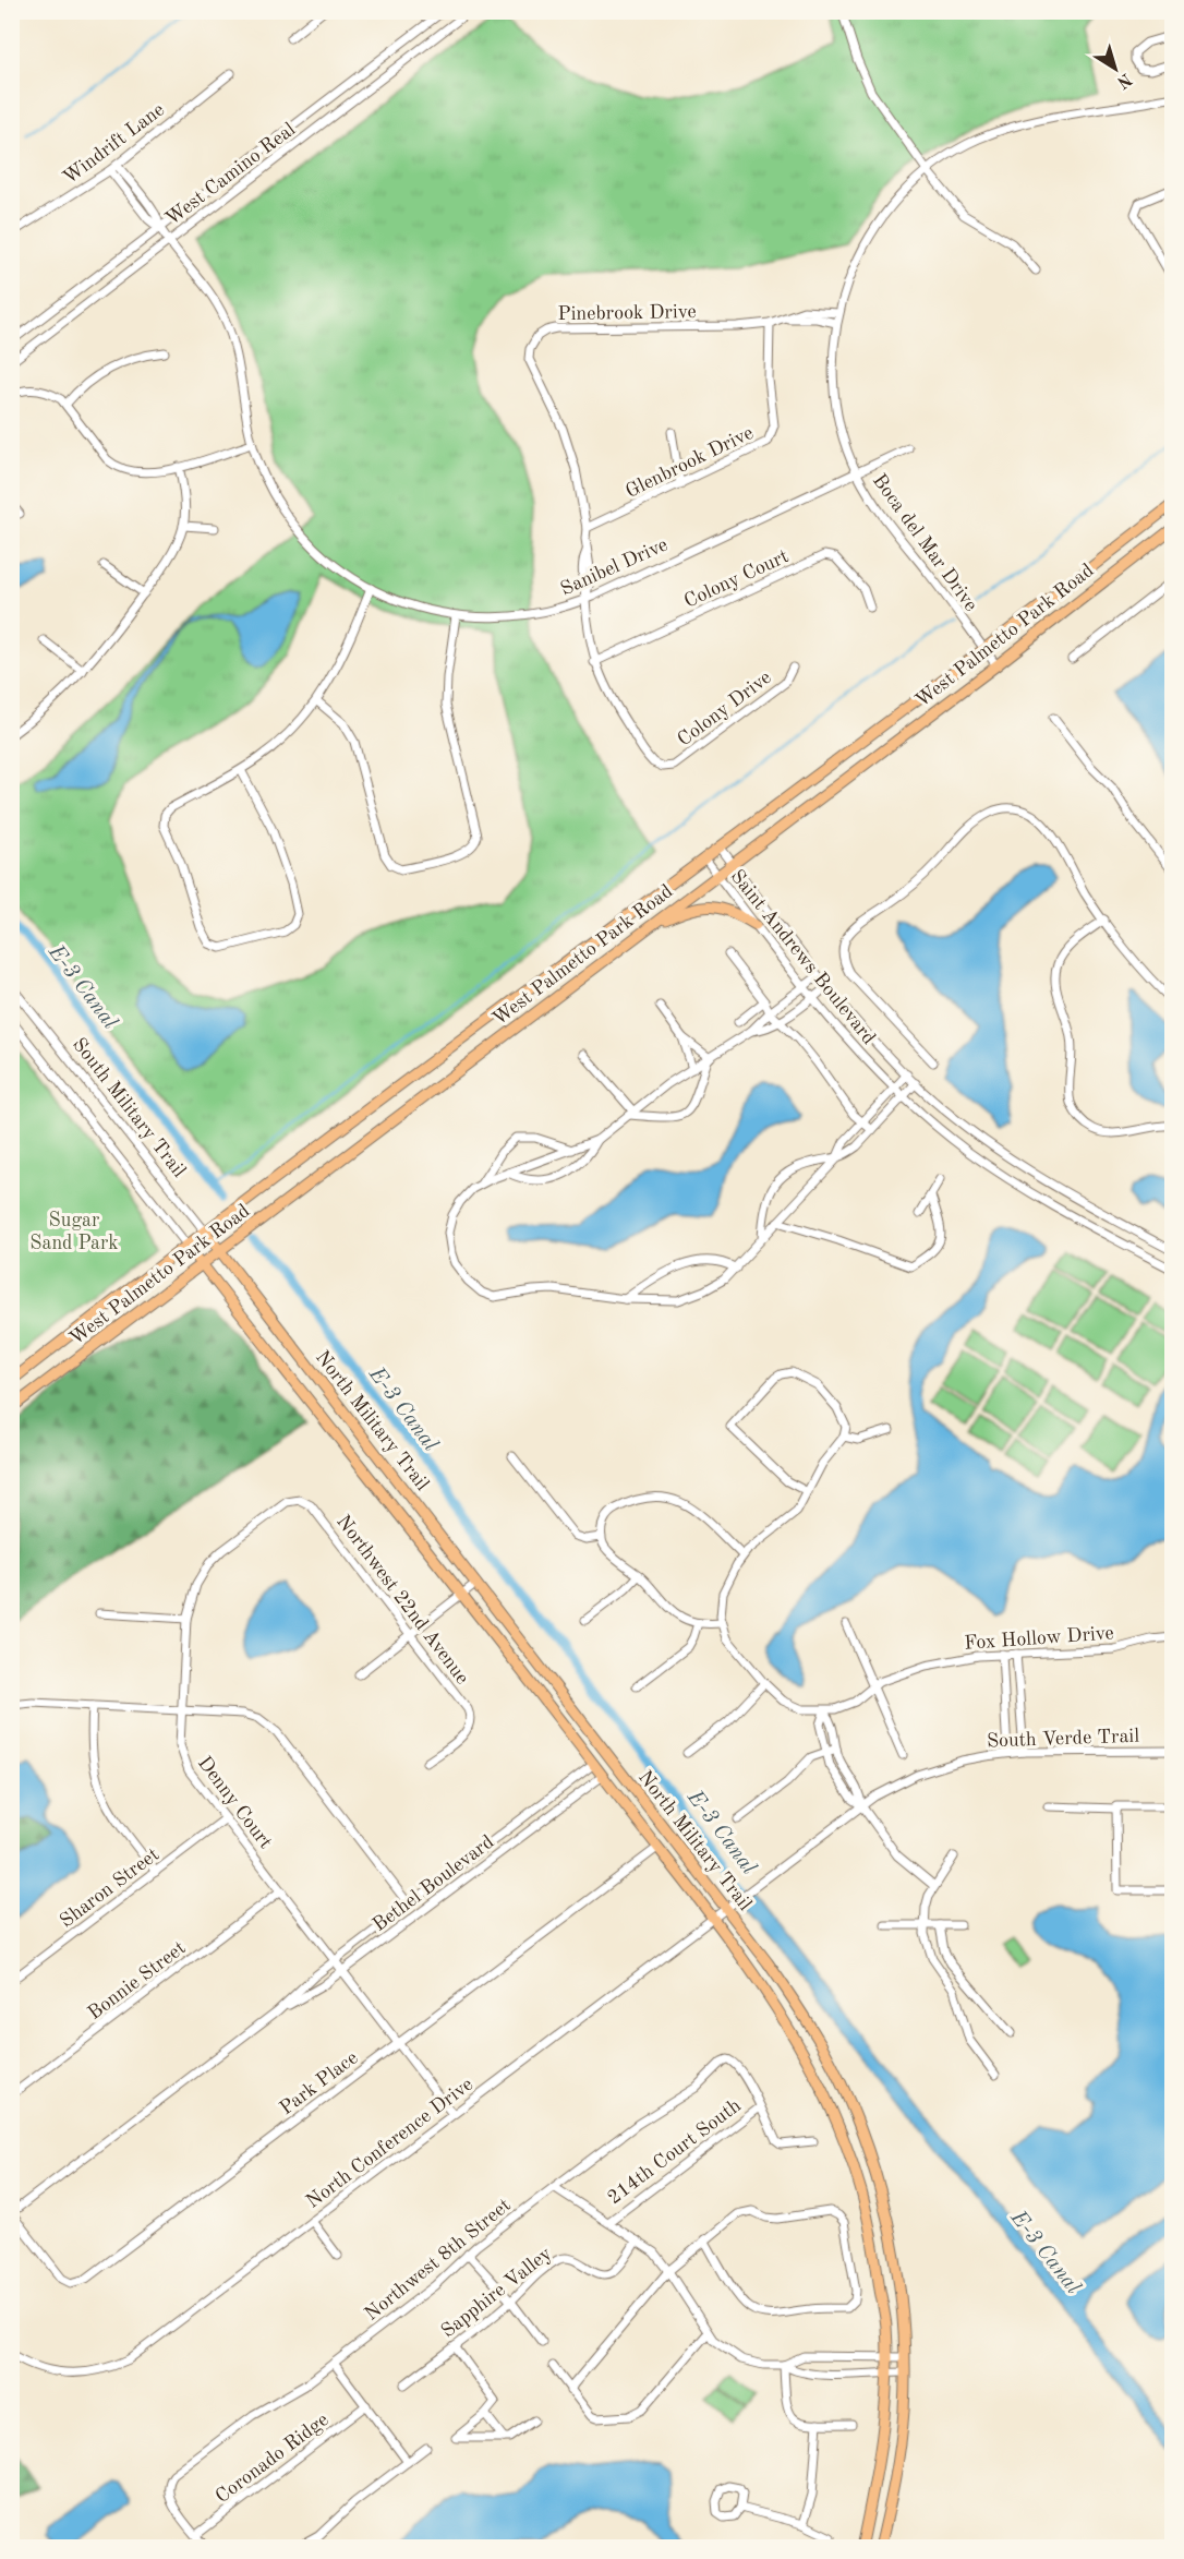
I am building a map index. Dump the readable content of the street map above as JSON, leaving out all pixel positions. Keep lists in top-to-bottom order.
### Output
{
  "streets": {
    "main road": ["West Palmetto Park Road", "South Military Trail", "North Military Trail"],
    "street": [
      "Windrift Lane",
      "West Camino Real",
      "Pinebrook Drive",
      "Glenbrook Drive",
      "Boca del Mar Drive",
      "Sanibel Drive",
      "Colony Court",
      "Colony Drive",
      "Saint Andrews Boulevard",
      "Northwest 22nd Avenue",
      "Fox Hollow Drive",
      "South Verde Trail",
      "Denny Court",
      "Bethel Boulevard",
      "Sharon Street",
      "Bonnie Street",
      "Park Place",
      "North Conference Drive",
      "214th Court South",
      "Northwest 8th Street",
      "Sapphire Valley",
      "Coronado Ridge"
    ]
  },
  "crossings": [
    ["Windrift Lane", "Sanibel Drive"],
    ["West Camino Real", "Sanibel Drive"],
    ["Pinebrook Drive", "Glenbrook Drive"],
    ["Pinebrook Drive", "Boca del Mar Drive"],
    ["Pinebrook Drive", "Sanibel Drive"],
    ["Pinebrook Drive", "Colony Drive"],
    ["Boca del Mar Drive", "Sanibel Drive"],
    ["Boca del Mar Drive", "West Palmetto Park Road"],
    ["Sanibel Drive", "Colony Drive"],
    ["Colony Court", "Colony Drive"],
    ["West Palmetto Park Road", "Saint Andrews Boulevard"],
    ["West Palmetto Park Road", "South Military Trail"],
    ["West Palmetto Park Road", "North Military Trail"],
    ["South Military Trail", "North Military Trail"],
    ["North Military Trail", "South Verde Trail"],
    ["North Military Trail", "Bethel Boulevard"],
    ["North Military Trail", "Park Place"],
    ["North Military Trail", "North Conference Drive"],
    ["Northwest 22nd Avenue", "Denny Court"],
    ["South Verde Trail", "North Conference Drive"],
    ["Denny Court", "Bethel Boulevard"],
    ["Denny Court", "Sharon Street"],
    ["Denny Court", "Bonnie Street"],
    ["Denny Court", "Park Place"],
    ["Denny Court", "North Conference Drive"],
    ["Bethel Boulevard", "Park Place"],
    ["214th Court South", "Northwest 8th Street"],
    ["Northwest 8th Street", "Coronado Ridge"]
  ],
  "water": ["E-3 Canal"],
  "parks": ["Sugar Sand Park"],
  "north": "bottom right"
}
